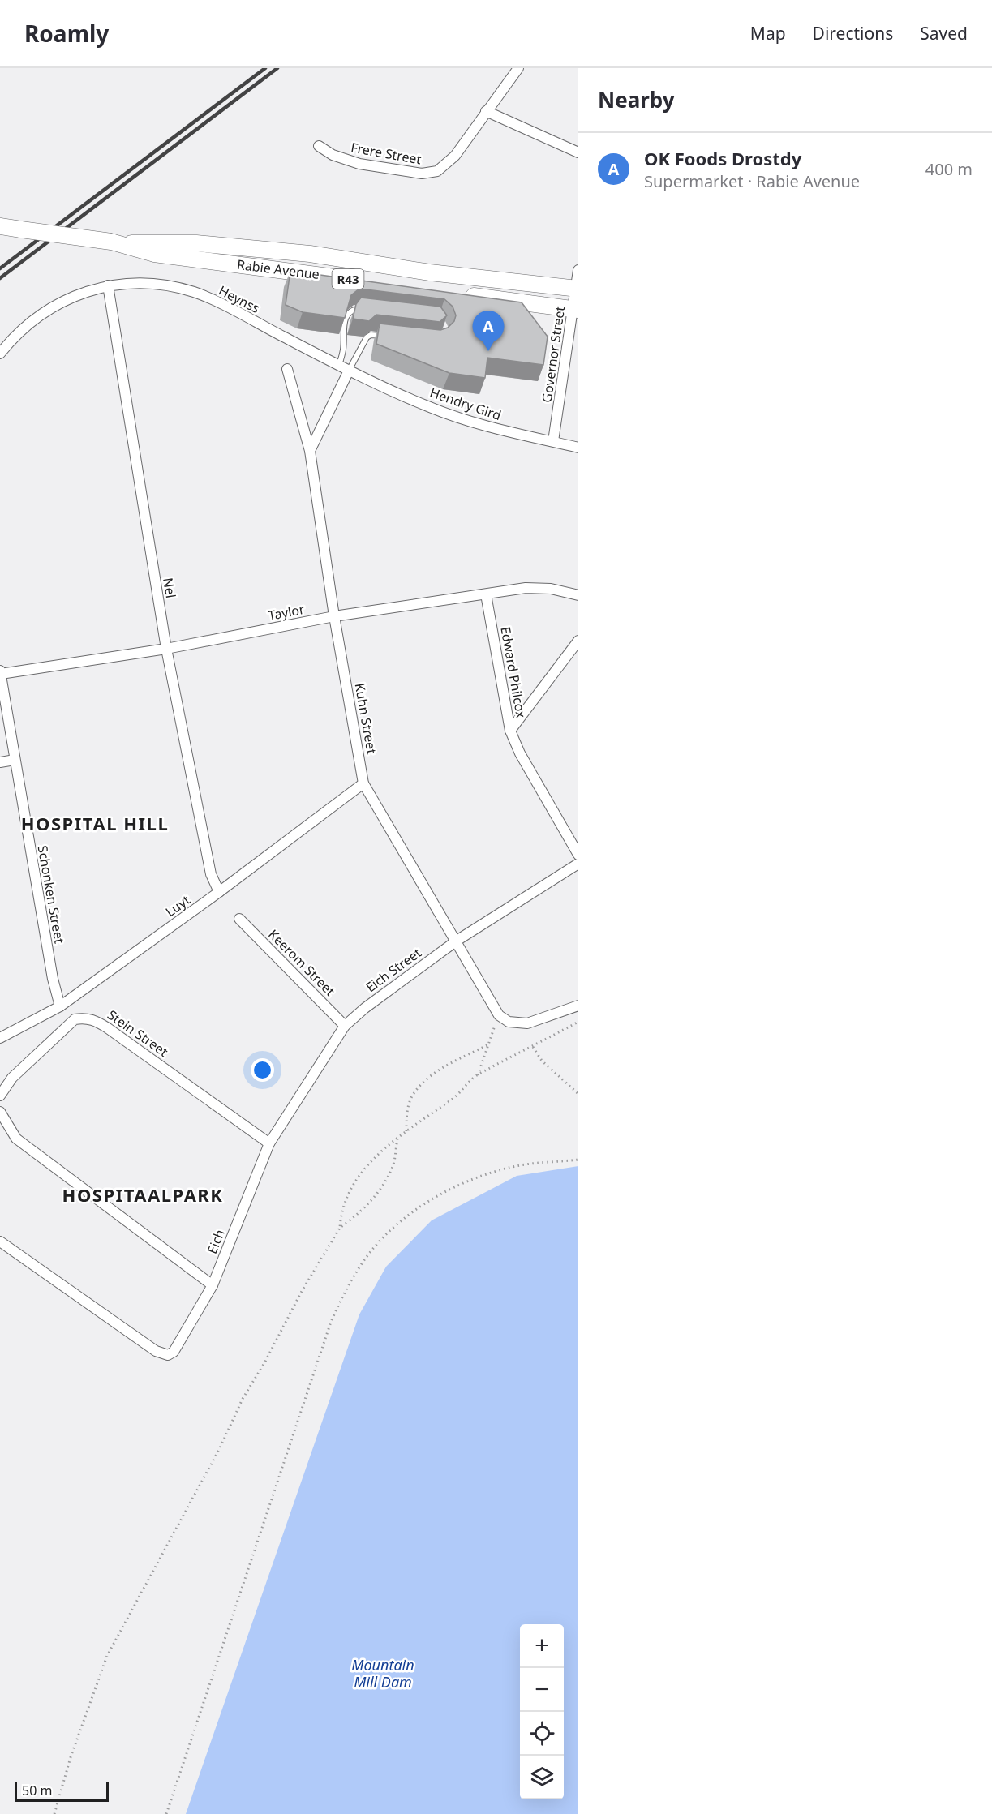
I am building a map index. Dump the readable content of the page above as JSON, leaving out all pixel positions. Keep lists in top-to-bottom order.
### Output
{
  "streets": {
    "main road": ["Rabie Avenue", "R43"],
    "street": [
      "Frere Street",
      "Heynss",
      "Governor Street",
      "Hendry Gird",
      "Nel",
      "Taylor",
      "Edward Philcox",
      "Kuhn Street",
      "Schonken Street",
      "Luyt",
      "Keerom Street",
      "Eich Street",
      "Stein Street",
      "Eich"
    ]
  },
  "crossings": [
    ["Rabie Avenue", "Governor Street"],
    ["Heynss", "Hendry Gird"],
    ["Heynss", "Nel"],
    ["Governor Street", "Hendry Gird"],
    ["Nel", "Taylor"],
    ["Nel", "Luyt"],
    ["Taylor", "Edward Philcox"],
    ["Taylor", "Kuhn Street"],
    ["Taylor", "Schonken Street"],
    ["Kuhn Street", "Luyt"],
    ["Kuhn Street", "Eich Street"],
    ["Schonken Street", "Luyt"],
    ["Keerom Street", "Eich Street"],
    ["Eich Street", "Stein Street"],
    ["Eich Street", "Eich"],
    ["Stein Street", "Eich"]
  ],
  "districts": ["HOSPITAL HILL", "HOSPITAALPARK"],
  "water": ["Mountain Mill Dam"],
  "scale_bar": "50 m",
  "page": {
    "header": "Roamly",
    "nav": ["Map", "Directions", "Saved"],
    "heading": "Nearby",
    "list": [
      {
        "mark": "A",
        "name": "OK Foods Drostdy",
        "note": "Supermarket · Rabie Avenue",
        "value": "400 m"
      }
    ],
    "pins": "A",
    "map_buttons": ["+", "−"],
    "scale": "50 m"
  }
}
